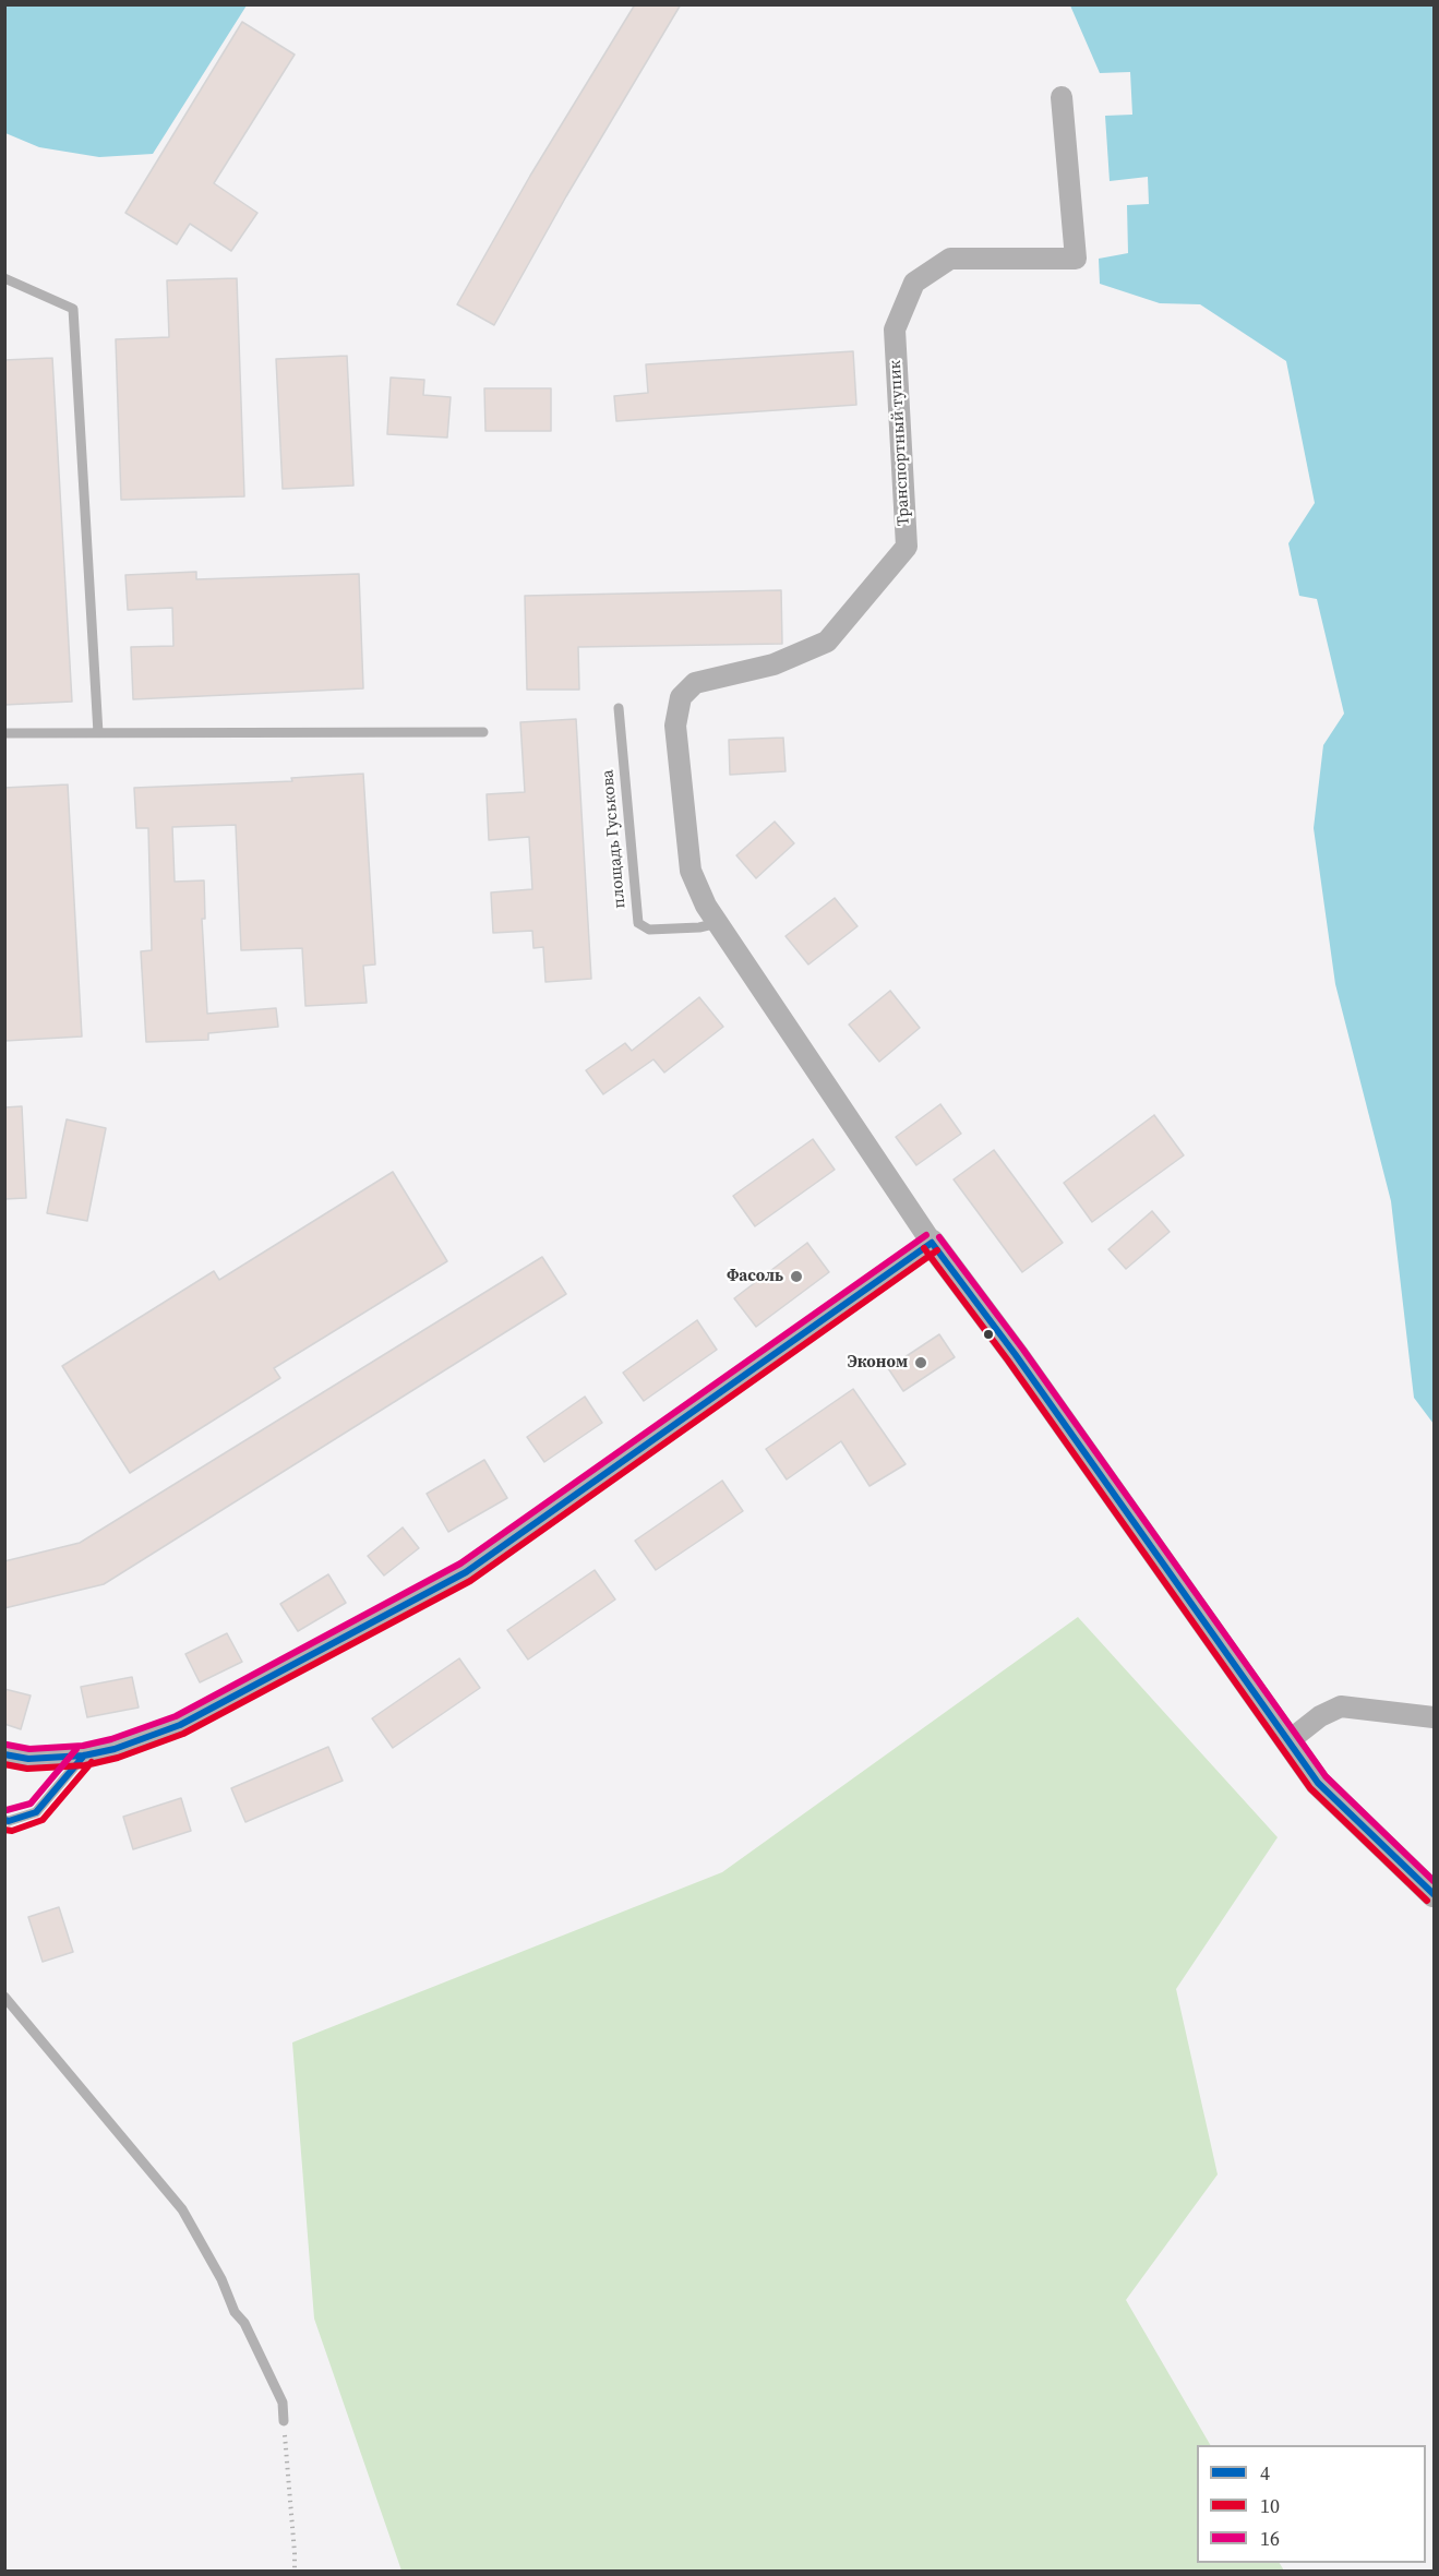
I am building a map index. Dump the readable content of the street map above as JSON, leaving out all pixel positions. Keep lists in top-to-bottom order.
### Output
{
  "streets": {
    "street": ["Транспортный тупик"],
    "lane": ["площадь Гуськова"]
  },
  "crossings": [
    ["Транспортный тупик", "площадь Гуськова"]
  ],
  "places": ["Фасоль", "Эконом"],
  "lines": ["transit line 16", "transit line 4", "transit line 10"],
  "legend": ["4", "10", "16"]
}
